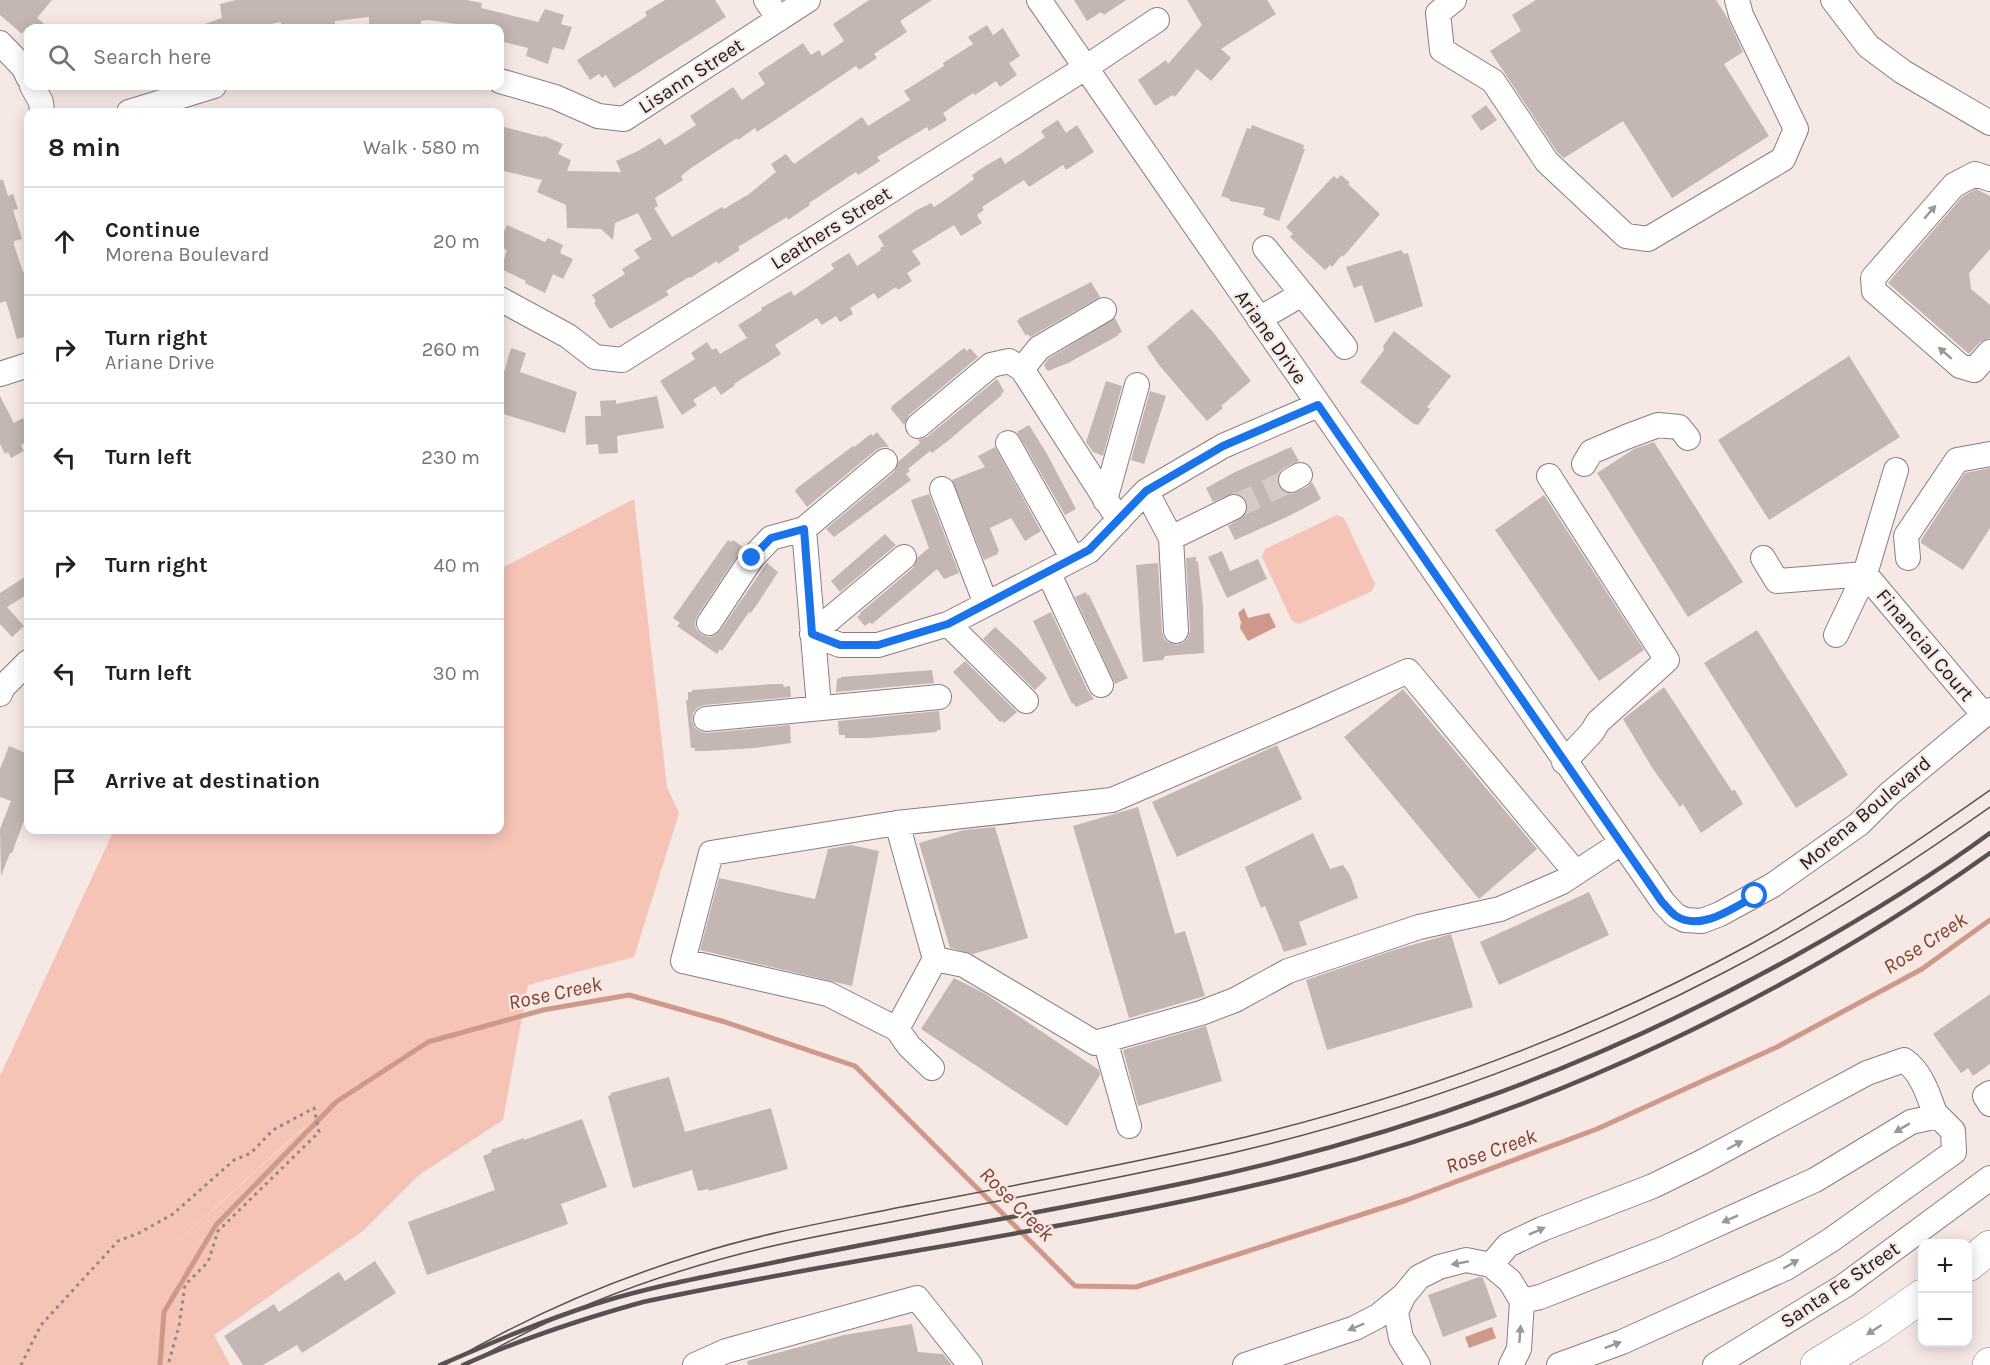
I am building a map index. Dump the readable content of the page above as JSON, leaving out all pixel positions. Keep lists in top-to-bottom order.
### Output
{
  "streets": {
    "street": [
      "Lisann Street",
      "Leathers Street",
      "Ariane Drive",
      "Financial Court",
      "Morena Boulevard",
      "Santa Fe Street"
    ]
  },
  "crossings": [
    ["Leathers Street", "Ariane Drive"],
    ["Ariane Drive", "Morena Boulevard"],
    ["Financial Court", "Morena Boulevard"]
  ],
  "water": ["Rose Creek"],
  "page": {
    "search": "Search here",
    "heading": ["8 min", "Walk · 580 m"],
    "list": [
      ["Continue", "Morena Boulevard", "20 m"],
      ["Turn right", "Ariane Drive", "260 m"],
      ["Turn left", "230 m"],
      ["Turn right", "40 m"],
      ["Turn left", "30 m"],
      "Arrive at destination"
    ],
    "map_buttons": ["+", "−"]
  }
}
